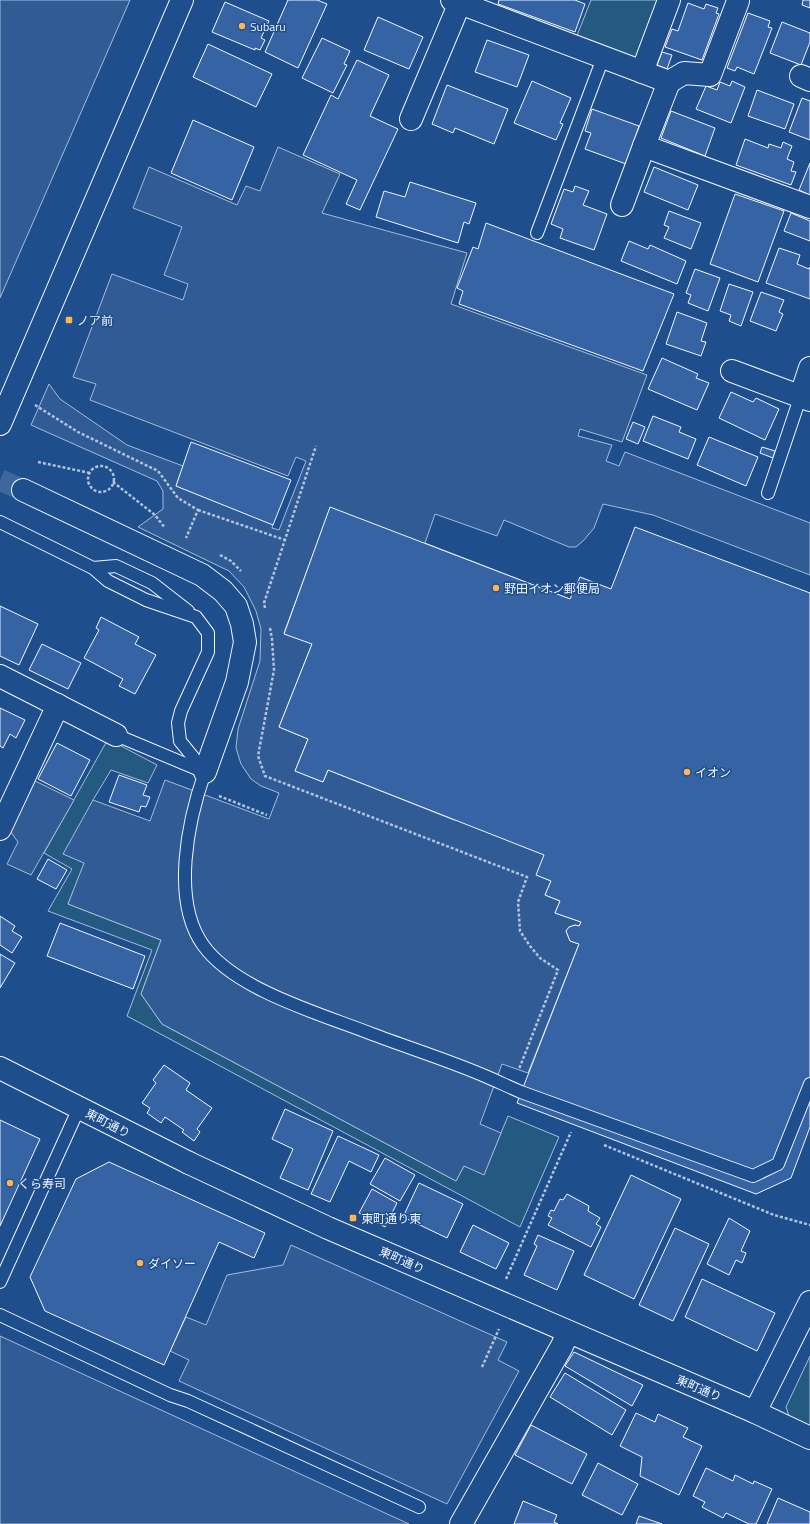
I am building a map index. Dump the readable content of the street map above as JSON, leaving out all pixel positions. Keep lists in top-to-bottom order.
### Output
{
  "streets": {
    "street": ["東町通り"]
  },
  "places": {
    "other": [
      "Subaru",
      "野田イオン郵便局",
      "イオン",
      "くら寿司",
      "ダイソー"
    ],
    "transit": ["ノア前", "東町通り東"]
  }
}
